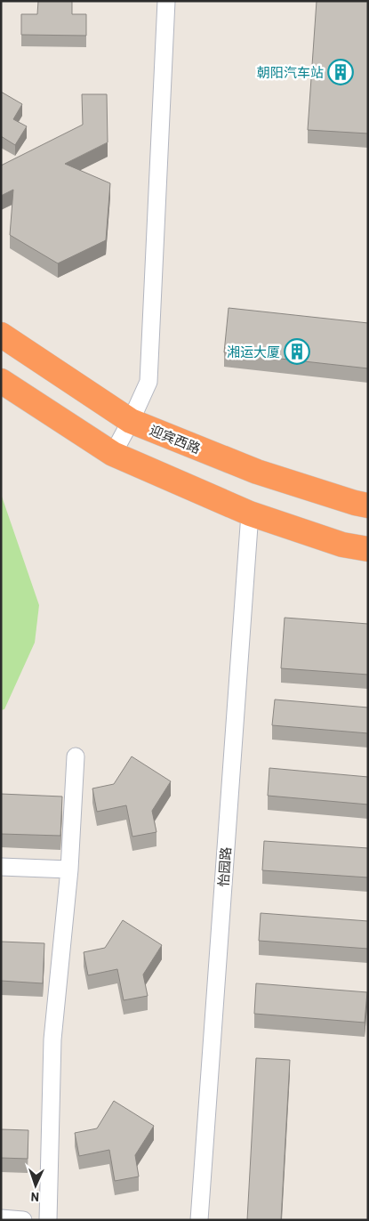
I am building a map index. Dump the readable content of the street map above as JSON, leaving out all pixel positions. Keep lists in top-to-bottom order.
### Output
{
  "streets": {
    "highway": ["迎宾西路"],
    "street": ["怡园路"]
  },
  "places": {
    "building": ["朝阳汽车站", "湘运大厦"]
  },
  "north": "bottom"
}
